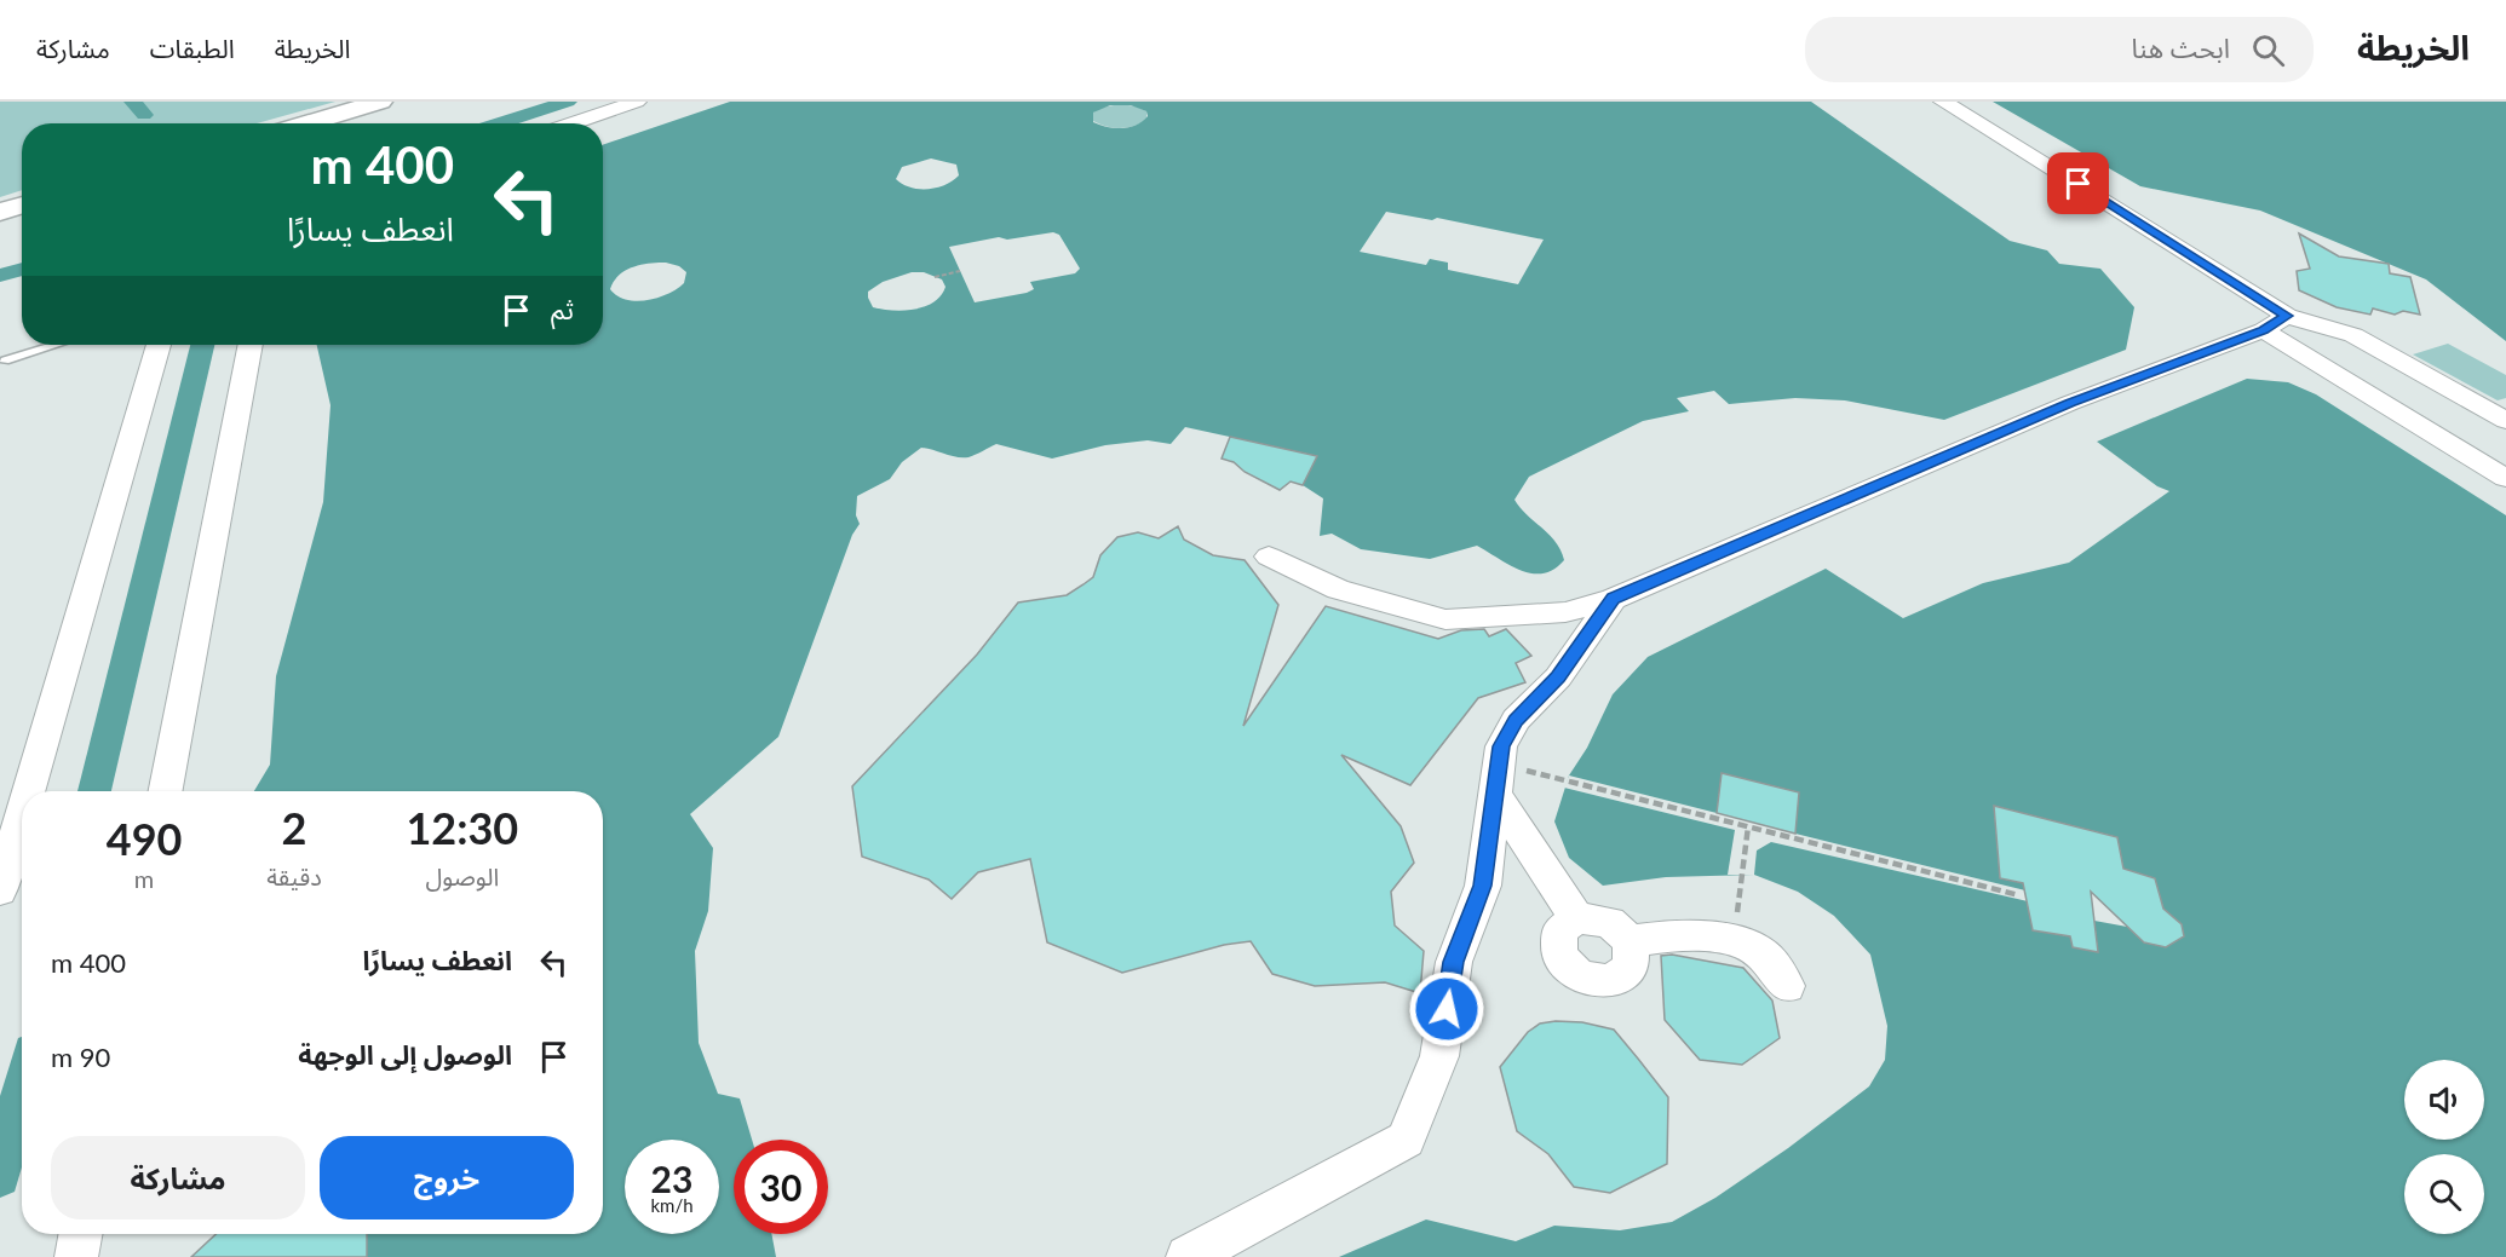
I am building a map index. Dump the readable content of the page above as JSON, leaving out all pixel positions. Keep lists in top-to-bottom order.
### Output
{
  "page": {
    "header": "الخريطة",
    "search": "ابحث هنا",
    "nav": ["الخريطة", "الطبقات", "مشاركة"],
    "turn": ["400 m", "انعطف يسارًا"],
    "then": "ثم",
    "eta": [
      "12:30",
      "الوصول",
      "2",
      "دقيقة",
      "490",
      "m"
    ],
    "list": [
      {
        "name": "انعطف يسارًا",
        "value": "400 m"
      },
      {
        "name": "الوصول إلى الوجهة",
        "value": "90 m"
      }
    ],
    "buttons": ["خروج", "مشاركة"],
    "speed": "23 km/h",
    "limit": "30"
  }
}
